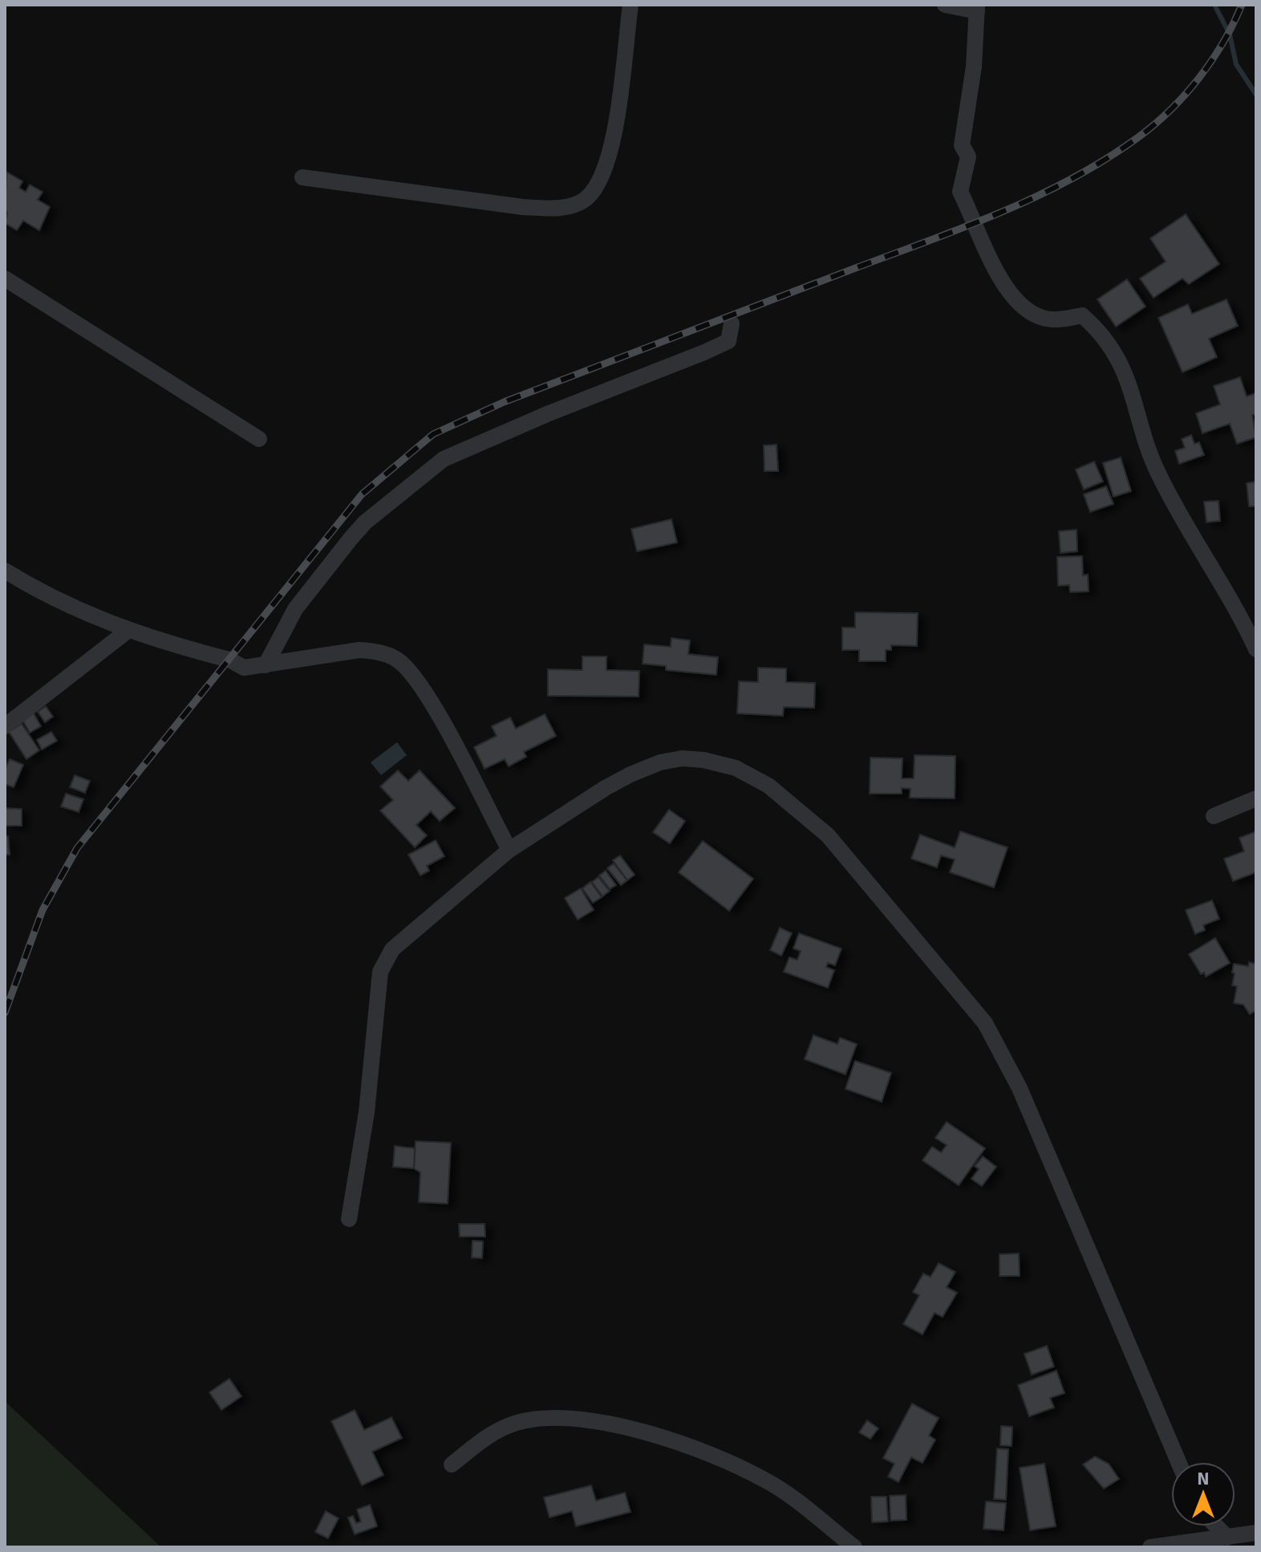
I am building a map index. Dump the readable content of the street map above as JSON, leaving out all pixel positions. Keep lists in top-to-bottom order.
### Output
{
  "north": "top"
}
